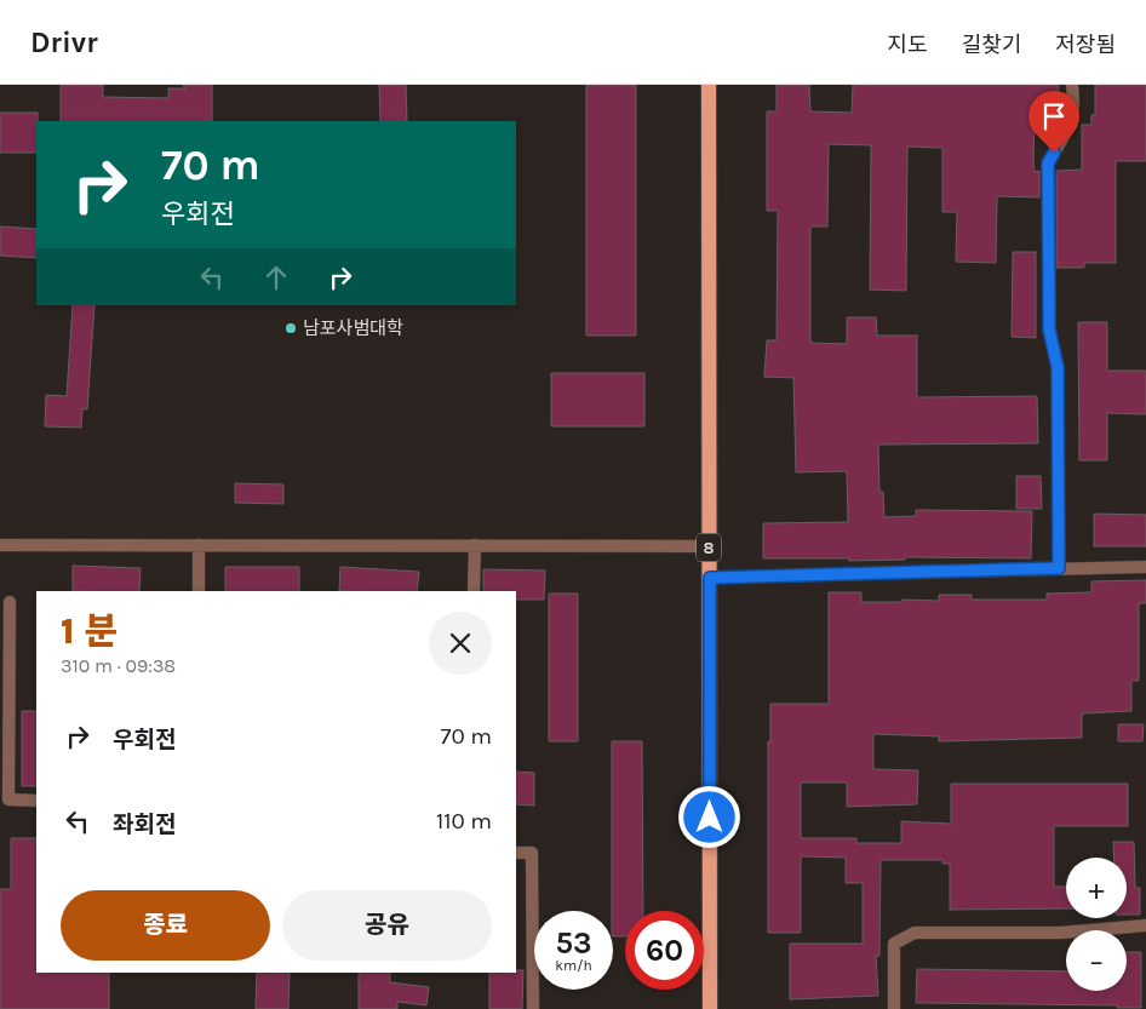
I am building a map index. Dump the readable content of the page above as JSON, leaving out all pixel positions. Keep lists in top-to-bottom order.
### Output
{
  "streets": {
    "main road": ["8"]
  },
  "places": ["남포사범대학"],
  "page": {
    "header": "Drivr",
    "nav": ["지도", "길찾기", "저장됨"],
    "turn": ["70 m", "우회전"],
    "heading": ["1 분", "310 m · 09:38"],
    "list": [
      {
        "name": "우회전",
        "value": "70 m"
      },
      {
        "name": "좌회전",
        "value": "110 m"
      }
    ],
    "map_buttons": ["+", "−"],
    "buttons": ["종료", "공유"],
    "speed": "53 km/h",
    "limit": "60"
  }
}
